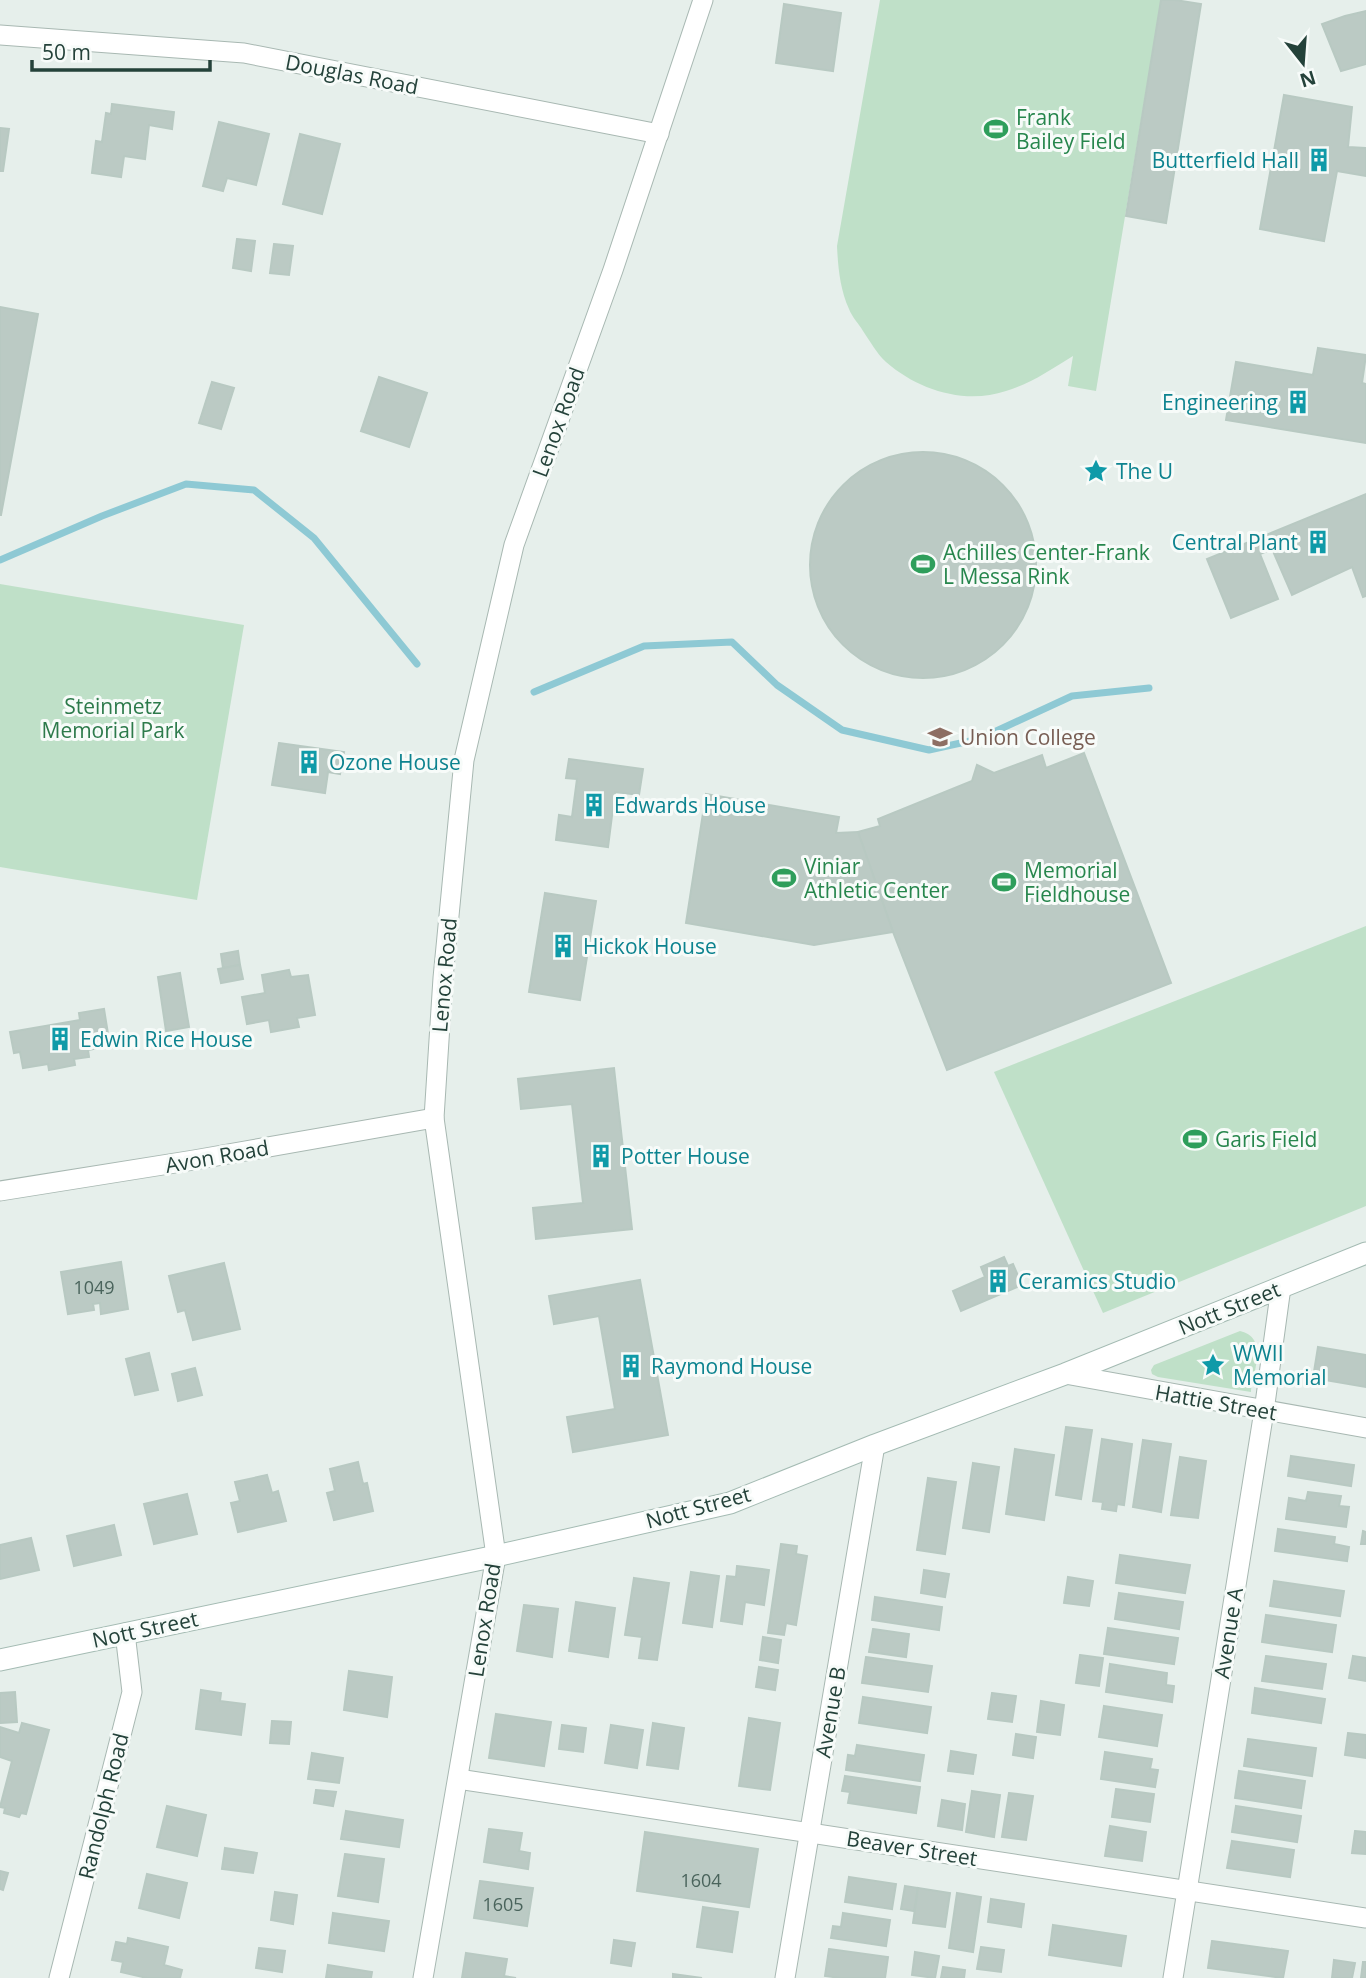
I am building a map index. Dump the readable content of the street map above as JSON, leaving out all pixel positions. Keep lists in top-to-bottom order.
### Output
{
  "streets": {
    "main road": ["Nott Street"],
    "street": [
      "Douglas Road",
      "Lenox Road",
      "Avon Road",
      "Hattie Street",
      "Avenue A",
      "Avenue B",
      "Randolph Road",
      "Beaver Street"
    ]
  },
  "crossings": [
    ["Douglas Road", "Lenox Road"],
    ["Lenox Road", "Avon Road"],
    ["Lenox Road", "Nott Street"],
    ["Lenox Road", "Beaver Street"],
    ["Nott Street", "Hattie Street"],
    ["Nott Street", "Avenue A"],
    ["Nott Street", "Avenue B"],
    ["Nott Street", "Randolph Road"],
    ["Hattie Street", "Avenue A"],
    ["Avenue A", "Beaver Street"],
    ["Avenue B", "Beaver Street"]
  ],
  "parks": ["Steinmetz Memorial Park"],
  "places": {
    "sports": [
      "Frank Bailey Field",
      "Achilles Center-Frank L Messa Rink",
      "Viniar Athletic Center",
      "Memorial Fieldhouse",
      "Garis Field"
    ],
    "building": [
      "Butterfield Hall",
      "Engineering",
      "Central Plant",
      "Ozone House",
      "Edwards House",
      "Hickok House",
      "Edwin Rice House",
      "Potter House",
      "Ceramics Studio",
      "Raymond House"
    ],
    "place": ["The U", "WWII Memorial"],
    "school or university": ["Union College"]
  },
  "house_numbers": ["1049", "1604", "1605"],
  "scale_bar": "50 m",
  "north": "bottom"
}
